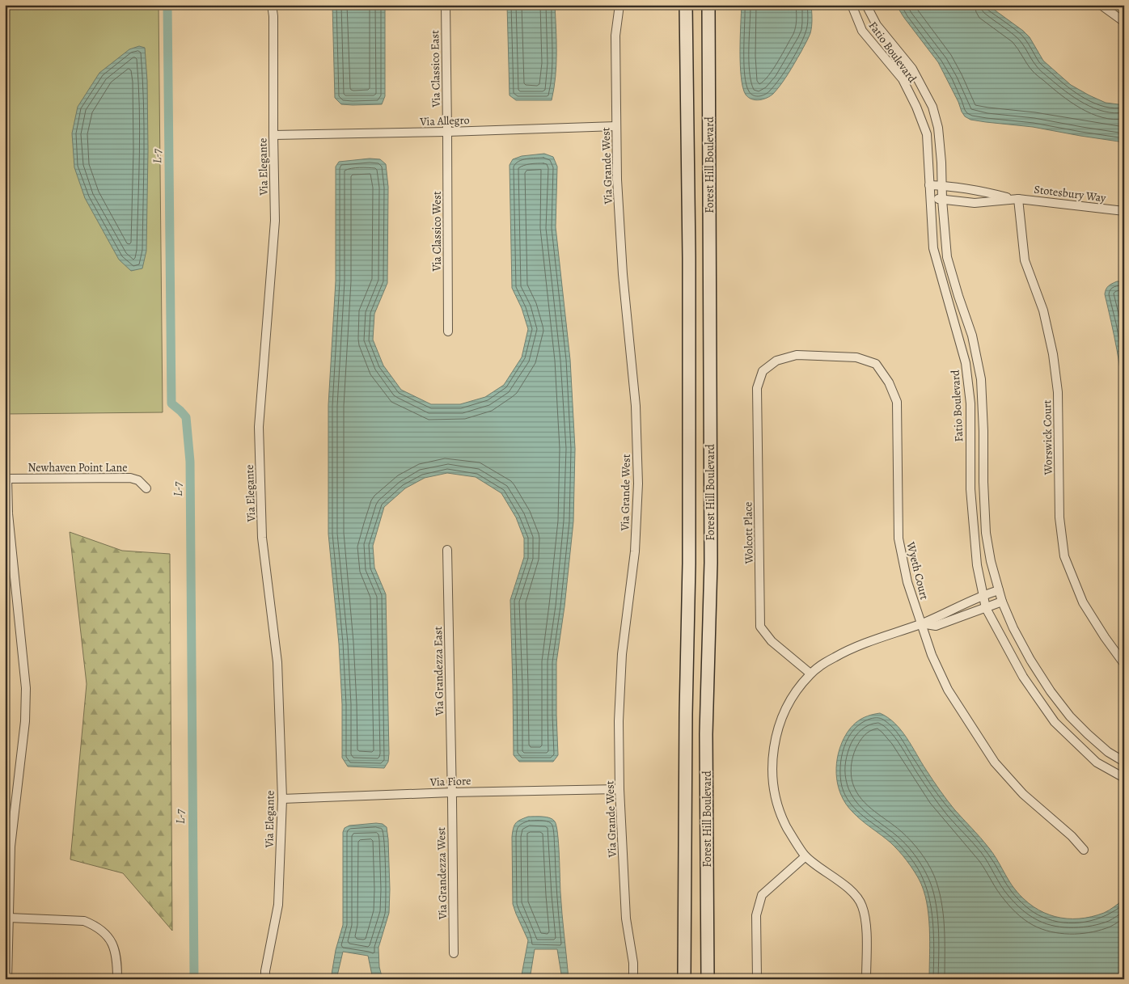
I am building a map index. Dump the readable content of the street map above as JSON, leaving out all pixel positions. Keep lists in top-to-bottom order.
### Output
{
  "streets": {
    "main road": ["Forest Hill Boulevard"],
    "street": [
      "Fatio Boulevard",
      "Via Classico East",
      "Via Allegro",
      "Via Grande West",
      "Via Elegante",
      "Stotesbury Way",
      "Via Classico West",
      "Worswick Court",
      "Newhaven Point Lane",
      "Wolcott Place",
      "Wyeth Court",
      "Via Grandezza East",
      "Via Fiore",
      "Via Grandezza West"
    ]
  },
  "crossings": [
    ["Fatio Boulevard", "Stotesbury Way"],
    ["Via Classico East", "Via Allegro"],
    ["Via Classico East", "Via Classico West"],
    ["Via Allegro", "Via Grande West"],
    ["Via Allegro", "Via Elegante"],
    ["Via Allegro", "Via Classico West"],
    ["Via Grande West", "Via Fiore"],
    ["Via Elegante", "Via Fiore"],
    ["Stotesbury Way", "Worswick Court"],
    ["Wolcott Place", "Wyeth Court"],
    ["Via Grandezza East", "Via Fiore"],
    ["Via Grandezza East", "Via Grandezza West"],
    ["Via Fiore", "Via Grandezza West"]
  ],
  "water": ["L-7"]
}
